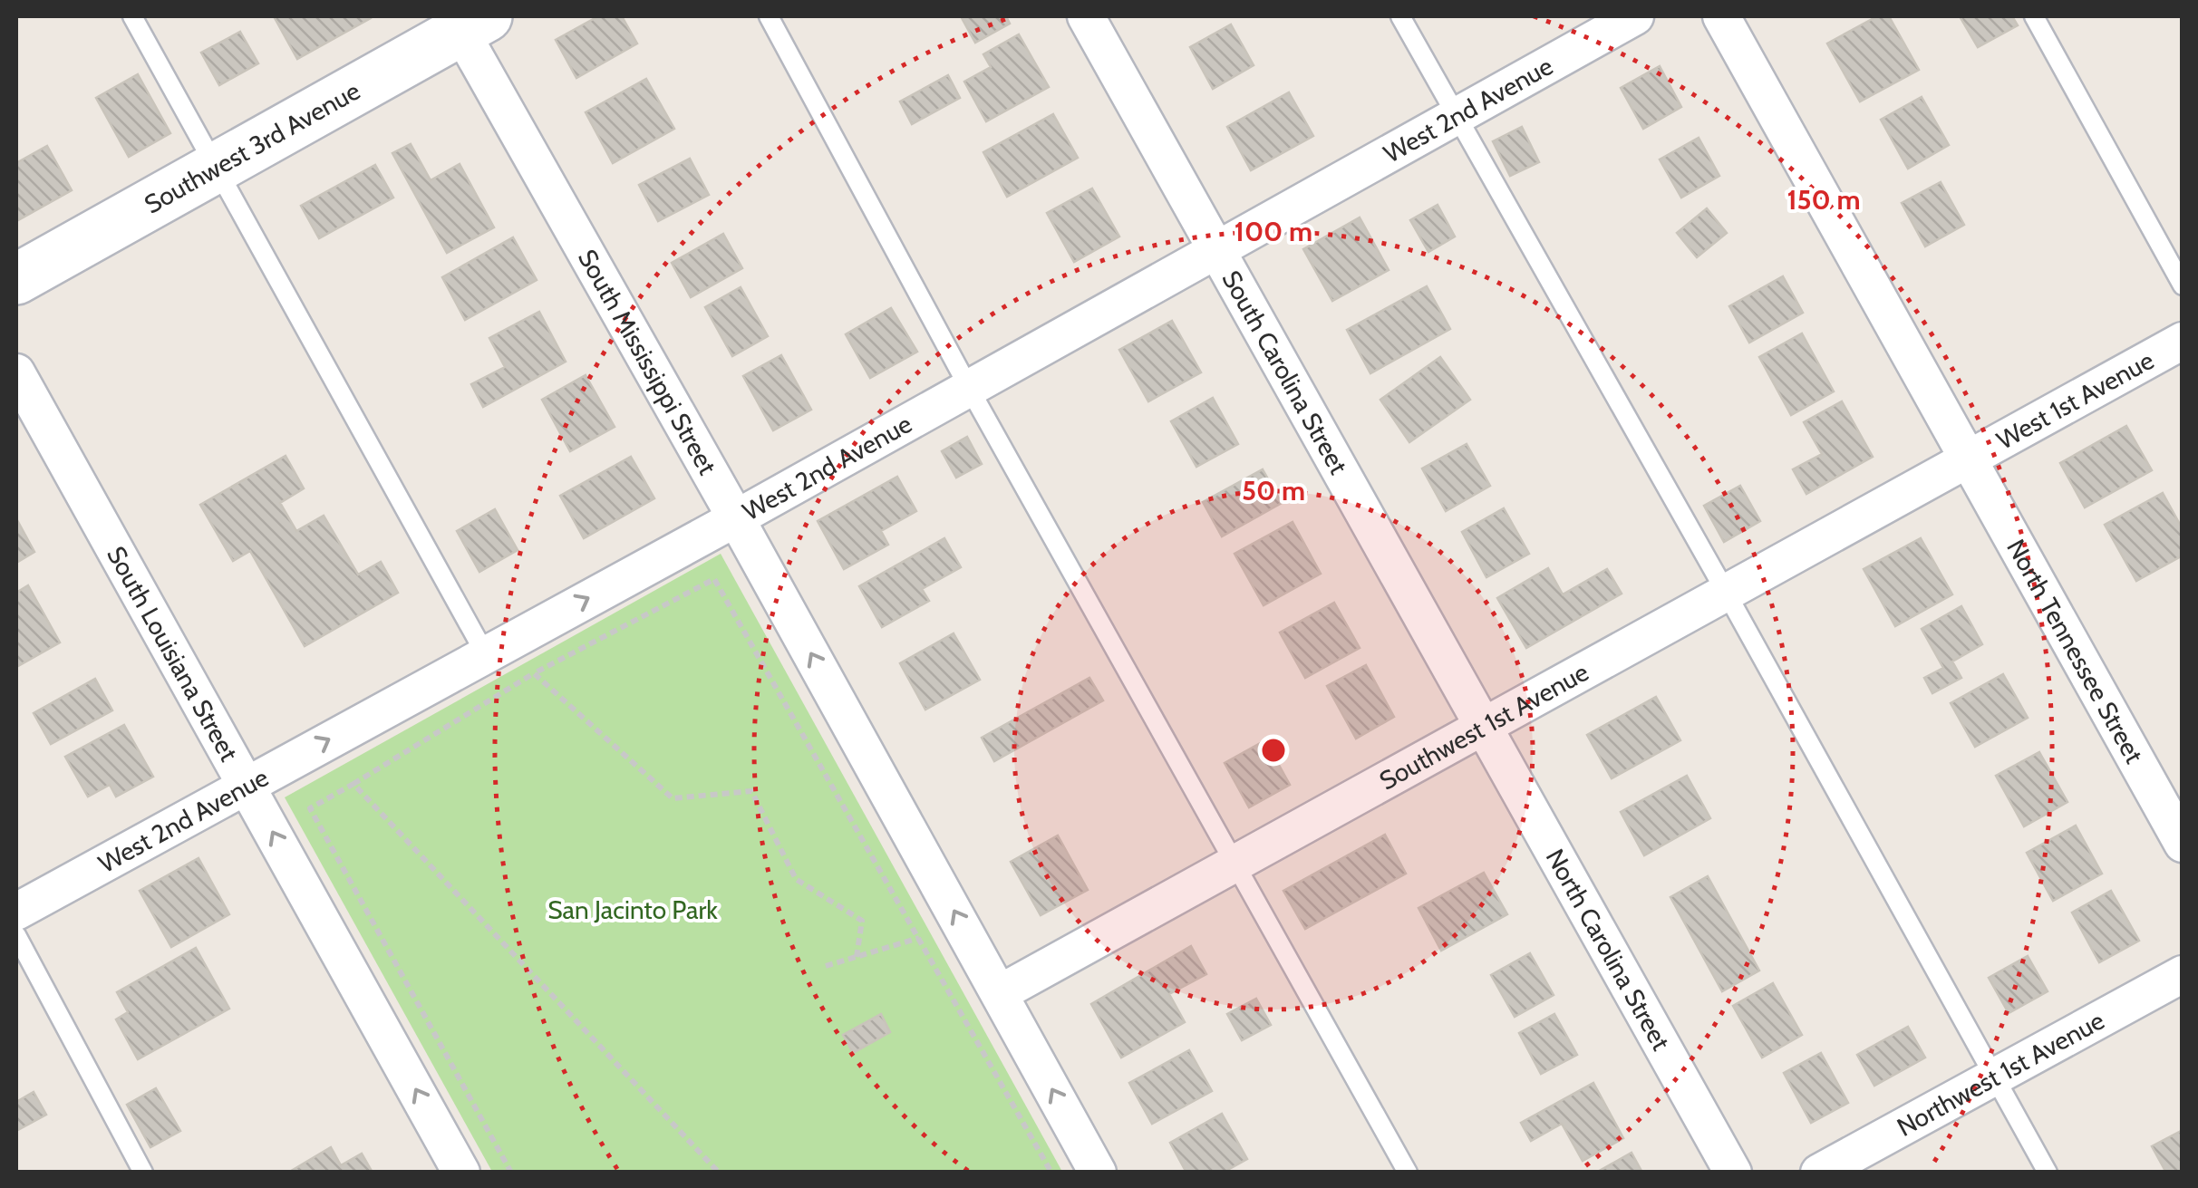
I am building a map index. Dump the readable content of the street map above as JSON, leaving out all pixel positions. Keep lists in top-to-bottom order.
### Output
{
  "streets": {
    "main road": ["Southwest 3rd Avenue"],
    "street": [
      "West 2nd Avenue",
      "South Mississippi Street",
      "South Carolina Street",
      "West 1st Avenue",
      "North Tennessee Street",
      "South Louisiana Street",
      "Southwest 1st Avenue",
      "North Carolina Street",
      "Northwest 1st Avenue"
    ]
  },
  "crossings": [
    ["West 2nd Avenue", "South Mississippi Street"],
    ["West 2nd Avenue", "South Carolina Street"],
    ["West 2nd Avenue", "South Louisiana Street"],
    ["Southwest 3rd Avenue", "South Mississippi Street"],
    ["South Mississippi Street", "Southwest 1st Avenue"],
    ["South Carolina Street", "Southwest 1st Avenue"],
    ["South Carolina Street", "North Carolina Street"],
    ["West 1st Avenue", "North Tennessee Street"],
    ["West 1st Avenue", "Southwest 1st Avenue"],
    ["North Tennessee Street", "Southwest 1st Avenue"],
    ["Southwest 1st Avenue", "North Carolina Street"]
  ],
  "one_way": ["South Mississippi Street", "South Louisiana Street"],
  "parks": ["San Jacinto Park"],
  "rings": ["150 m", "100 m", "50 m"]
}
